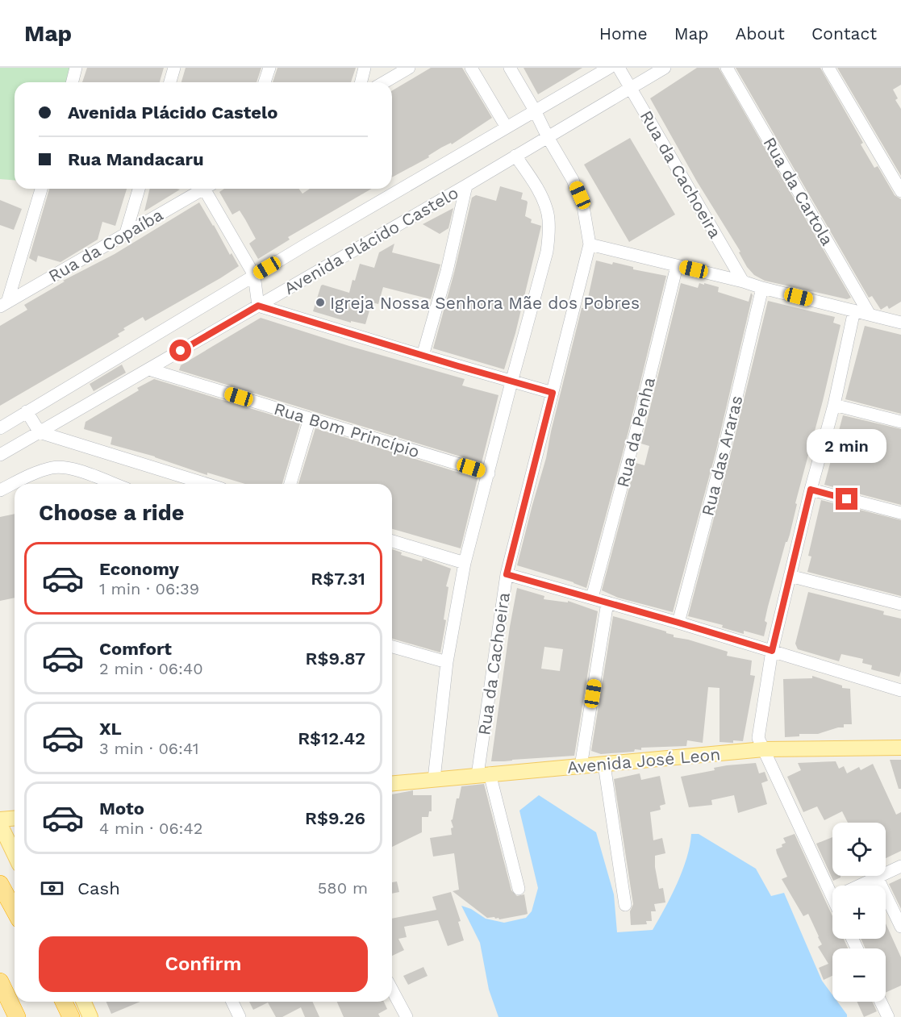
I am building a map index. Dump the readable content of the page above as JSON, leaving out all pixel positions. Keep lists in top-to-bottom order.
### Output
{
  "streets": {
    "main road": ["Avenida José Leon"],
    "street": [
      "Rua da Cachoeira",
      "Rua da Cartola",
      "Avenida Plácido Castelo",
      "Rua da Copaíba",
      "Rua Bom Princípio",
      "Rua da Penha",
      "Rua das Araras"
    ]
  },
  "crossings": [
    ["Rua da Cachoeira", "Avenida Plácido Castelo"],
    ["Rua da Cachoeira", "Avenida José Leon"],
    ["Avenida Plácido Castelo", "Rua Bom Princípio"]
  ],
  "places": ["Igreja Nossa Senhora Mãe dos Pobres"],
  "page": {
    "header": "Map",
    "nav": [
      "Home",
      "Map",
      "About",
      "Contact"
    ],
    "banner": ["Avenida Plácido Castelo", "Rua Mandacaru"],
    "bubble": "2 min",
    "heading": "Choose a ride",
    "list": [
      {
        "name": "Economy",
        "note": "1 min · 06:39",
        "value": "R$7.31"
      },
      {
        "name": "Comfort",
        "note": "2 min · 06:40",
        "value": "R$9.87"
      },
      {
        "name": "XL",
        "note": "3 min · 06:41",
        "value": "R$12.42"
      },
      {
        "name": "Moto",
        "note": "4 min · 06:42",
        "value": "R$9.26"
      }
    ],
    "map_buttons": ["+", "−"],
    "pay": ["Cash", "580 m"],
    "buttons": "Confirm"
  }
}
